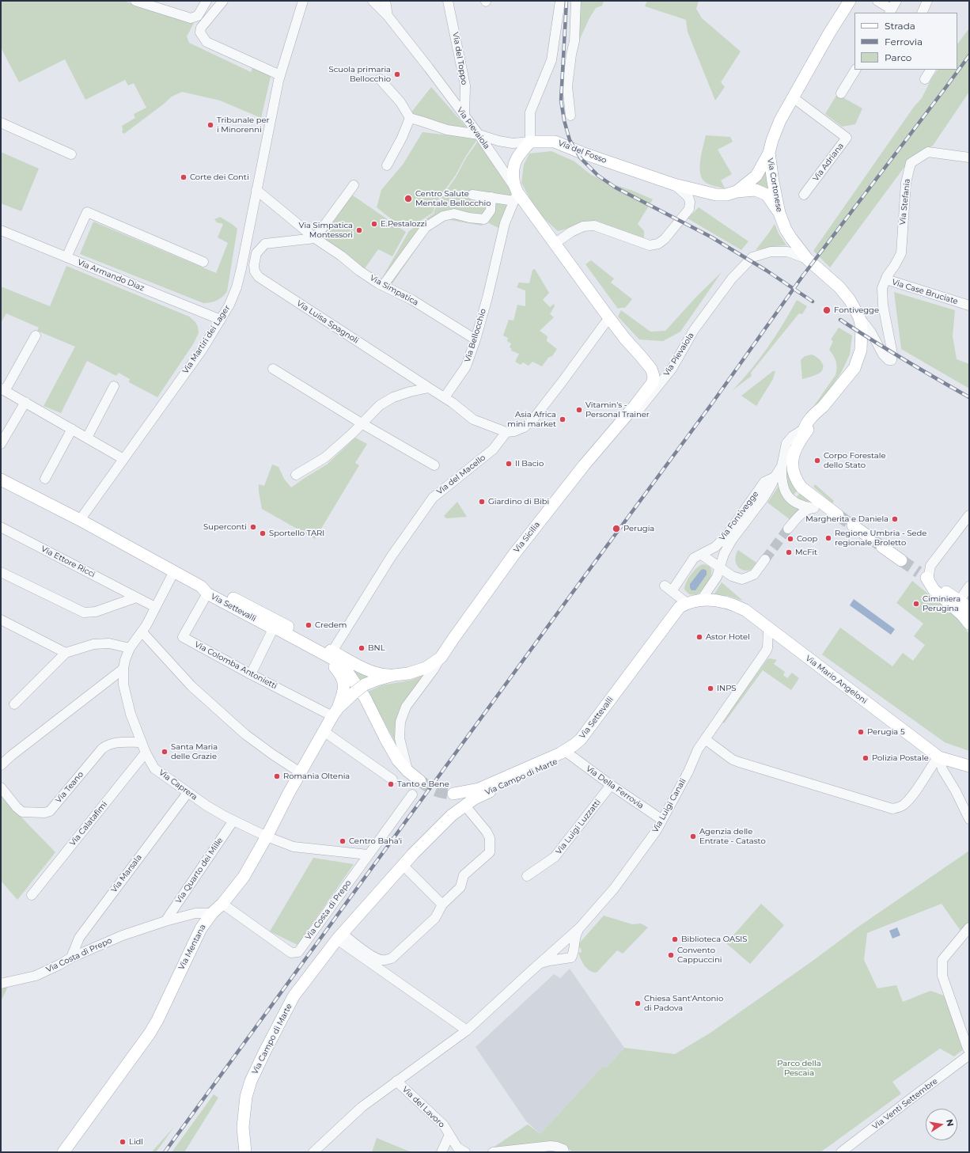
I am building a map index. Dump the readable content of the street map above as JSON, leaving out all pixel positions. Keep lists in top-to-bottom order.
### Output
{
  "streets": {
    "main road": [
      "Via Pievaiola",
      "Via del Fosso",
      "Via Cortonese",
      "Via Sicilia",
      "Via Settevalli",
      "Via Mario Angeloni",
      "Via Campo di Marte",
      "Via Mentana"
    ],
    "street": [
      "Via del Toppo",
      "Via Adriana",
      "Via Stefania",
      "Via Armando Diaz",
      "Via Simpatica",
      "Via Case Bruciate",
      "Via Luisa Spagnoli",
      "Via Bellocchio",
      "Via Martiri dei Lager",
      "Via del Macello",
      "Via Fontivegge",
      "Via Ettore Ricci",
      "Via Colomba Antonietti",
      "Via Caprera",
      "Via Teano",
      "Via Della Ferrovia",
      "Via Luigi Canali",
      "Via Calatafimi",
      "Via Luigi Luzzatti",
      "Via Quarto dei Mille",
      "Via Marsala",
      "Via Costa di Prepo",
      "Via Venti Settembre",
      "Via del Lavoro"
    ]
  },
  "crossings": [
    ["Via del Toppo", "Via Pievaiola"],
    ["Via Pievaiola", "Via Cortonese"],
    ["Via Pievaiola", "Via Bellocchio"],
    ["Via Pievaiola", "Via Sicilia"],
    ["Via del Fosso", "Via Cortonese"],
    ["Via Adriana", "Via Cortonese"],
    ["Via Cortonese", "Via Case Bruciate"],
    ["Via Cortonese", "Via Fontivegge"],
    ["Via Stefania", "Via Case Bruciate"],
    ["Via Armando Diaz", "Via Martiri dei Lager"],
    ["Via Simpatica", "Via Luisa Spagnoli"],
    ["Via Simpatica", "Via Bellocchio"],
    ["Via Simpatica", "Via Martiri dei Lager"],
    ["Via Martiri dei Lager", "Via Settevalli"],
    ["Via Fontivegge", "Via Settevalli"],
    ["Via Fontivegge", "Via Mario Angeloni"],
    ["Via Ettore Ricci", "Via Caprera"],
    ["Via Settevalli", "Via Colomba Antonietti"],
    ["Via Settevalli", "Via Mario Angeloni"],
    ["Via Settevalli", "Via Campo di Marte"],
    ["Via Settevalli", "Via Caprera"],
    ["Via Settevalli", "Via Della Ferrovia"],
    ["Via Colomba Antonietti", "Via Mentana"],
    ["Via Mario Angeloni", "Via Luigi Canali"],
    ["Via Campo di Marte", "Via Della Ferrovia"],
    ["Via Caprera", "Via Teano"],
    ["Via Caprera", "Via Calatafimi"],
    ["Via Caprera", "Via Quarto dei Mille"],
    ["Via Caprera", "Via Marsala"],
    ["Via Caprera", "Via Costa di Prepo"],
    ["Via Caprera", "Via Mentana"],
    ["Via Della Ferrovia", "Via Luigi Canali"],
    ["Via Della Ferrovia", "Via Luigi Luzzatti"],
    ["Via Quarto dei Mille", "Via Costa di Prepo"],
    ["Via Marsala", "Via Costa di Prepo"],
    ["Via Costa di Prepo", "Via Mentana"]
  ],
  "parks": ["Parco della Pescaia"],
  "places": [
    "Scuola primaria Bellocchio",
    "Tribunale per i Minorenni",
    "Corte dei Conti",
    "Centro Salute Mentale Bellocchio",
    "E.Pestalozzi",
    "Via Simpatica Montessori",
    "Fontivegge",
    "Vitamin's - Personal Trainer",
    "Asia Africa mini market",
    "Corpo Forestale dello Stato",
    "Il Bacio",
    "Giardino di Bibi",
    "Margherita e Daniela",
    "Superconti",
    "Perugia",
    "Sportello TARI",
    "Regione Umbria - Sede regionale Broletto",
    "Coop",
    "McFit",
    "Ciminiera Perugina",
    "Credem",
    "Astor Hotel",
    "BNL",
    "INPS",
    "Perugia 5",
    "Santa Maria delle Grazie",
    "Polizia Postale",
    "Romania Oltenia",
    "Tanto e Bene",
    "Agenzia delle Entrate - Catasto",
    "Centro Baha'i",
    "Biblioteca OASIS",
    "Convento Cappuccini",
    "Chiesa Sant'Antonio di Padova",
    "Lidl"
  ],
  "legend": ["Strada", "Ferrovia", "Parco"],
  "north": "right"
}
